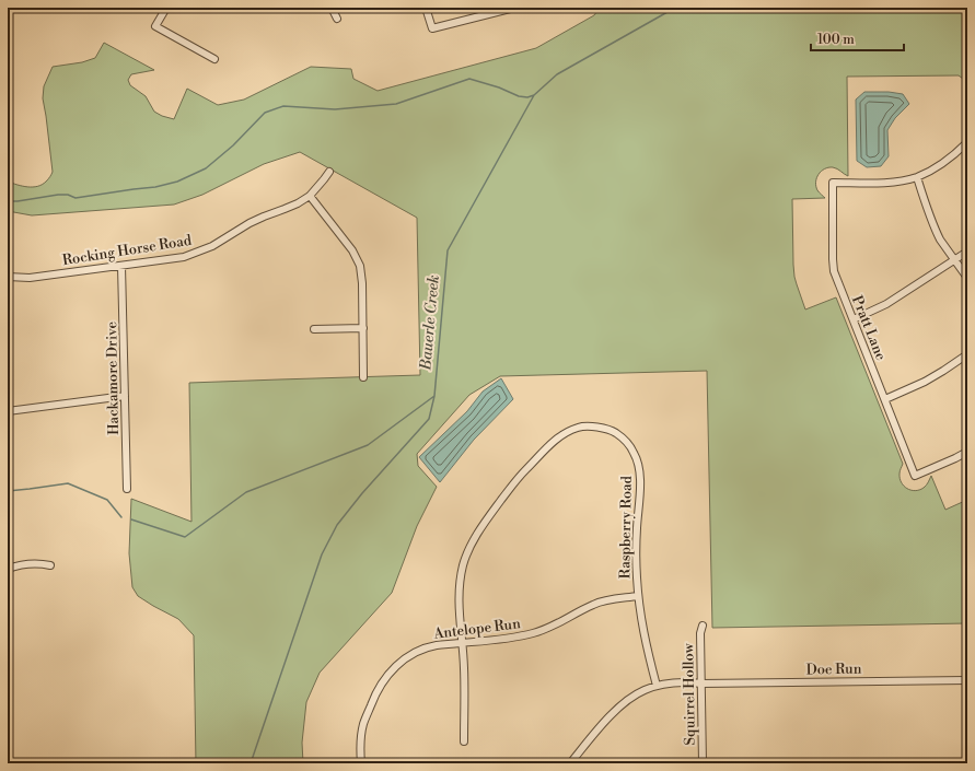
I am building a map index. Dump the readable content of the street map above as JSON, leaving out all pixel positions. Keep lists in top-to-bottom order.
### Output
{
  "streets": {
    "street": [
      "Rocking Horse Road",
      "Pratt Lane",
      "Hackamore Drive",
      "Raspberry Road",
      "Antelope Run",
      "Doe Run",
      "Squirrel Hollow"
    ]
  },
  "crossings": [
    ["Rocking Horse Road", "Hackamore Drive"],
    ["Raspberry Road", "Antelope Run"],
    ["Raspberry Road", "Doe Run"],
    ["Doe Run", "Squirrel Hollow"]
  ],
  "water": ["Bauerle Creek"],
  "scale_bar": "100 m"
}
